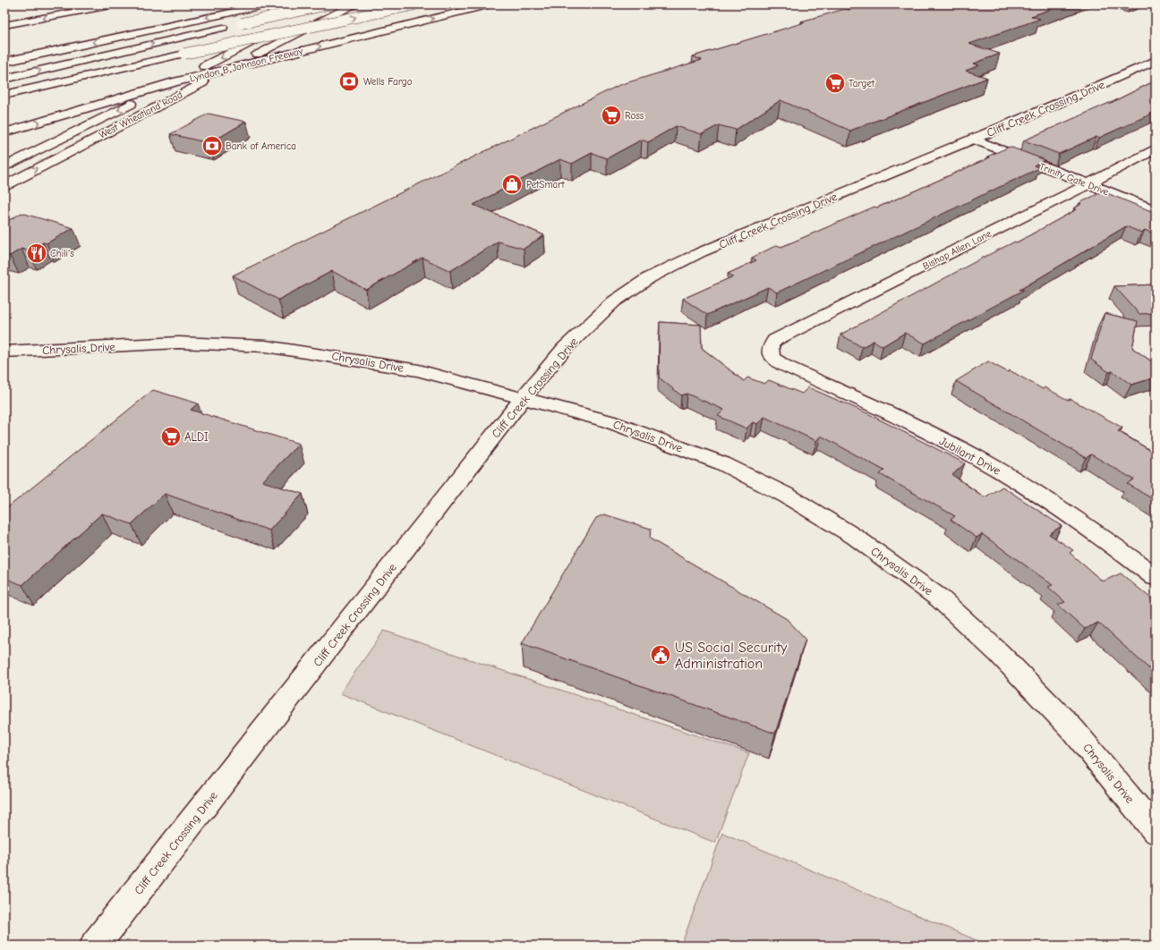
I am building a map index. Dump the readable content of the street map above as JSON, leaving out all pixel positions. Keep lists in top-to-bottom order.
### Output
{
  "streets": {
    "main road": [
      "Lyndon B Johnson Freeway",
      "Cliff Creek Crossing Drive",
      "West Wheatland Road",
      "Trinity Gate Drive",
      "Bishop Allen Lane",
      "Chrysalis Drive",
      "Jubilant Drive"
    ]
  },
  "crossings": [
    ["Lyndon B Johnson Freeway", "West Wheatland Road"],
    ["Cliff Creek Crossing Drive", "Trinity Gate Drive"],
    ["Cliff Creek Crossing Drive", "Chrysalis Drive"],
    ["Trinity Gate Drive", "Bishop Allen Lane"],
    ["Bishop Allen Lane", "Jubilant Drive"]
  ],
  "places": {
    "bank": ["Wells Fargo", "Bank of America"],
    "supermarket": ["Target", "Ross", "ALDI"],
    "shop": ["PetSmart"],
    "restaurant": ["Chili's"],
    "public building": ["US Social Security Administration"]
  }
}
